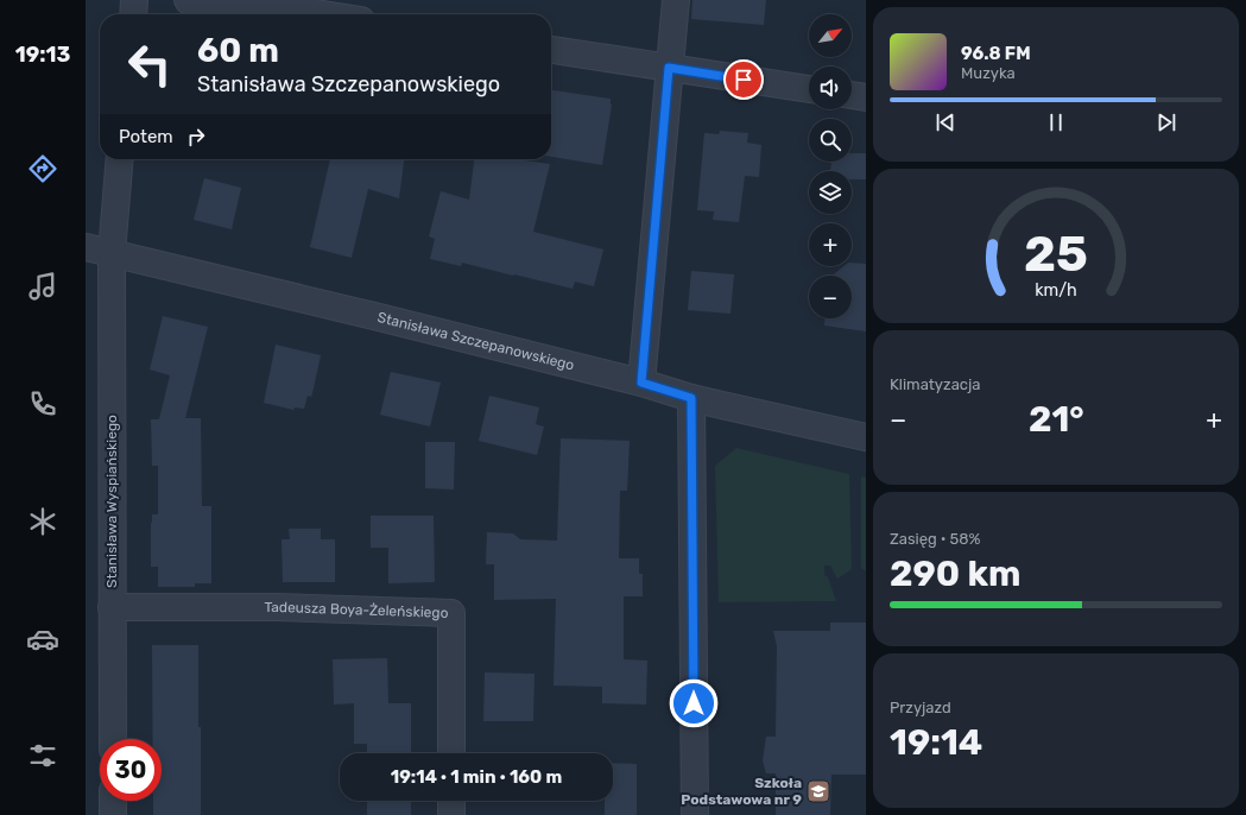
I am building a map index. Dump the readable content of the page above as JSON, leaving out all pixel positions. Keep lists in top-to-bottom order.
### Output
{
  "streets": {
    "street": ["Stanisława Szczepanowskiego", "Stanisława Wyspiańskiego", "Tadeusza Boya-Żeleńskiego"]
  },
  "crossings": [
    ["Stanisława Szczepanowskiego", "Stanisława Wyspiańskiego"],
    ["Stanisława Wyspiańskiego", "Tadeusza Boya-Żeleńskiego"]
  ],
  "places": {
    "school or university": ["Szkoła Podstawowa nr 9"]
  },
  "north": "top right",
  "page": {
    "tabs": "19:13",
    "map_buttons": ["+", "−"],
    "turn": ["60 m", "Stanisława Szczepanowskiego"],
    "song": ["96.8 FM", "Muzyka"],
    "then": "Potem",
    "tile": [
      "Klimatyzacja",
      ["Zasięg · 58%", "290 km"],
      ["Przyjazd", "19:14"]
    ],
    "heat": ["−", "21°", "+"],
    "limit": "30",
    "trip": "19:14 · 1 min · 160 m",
    "gauge": ["25", "km/h"]
  }
}
